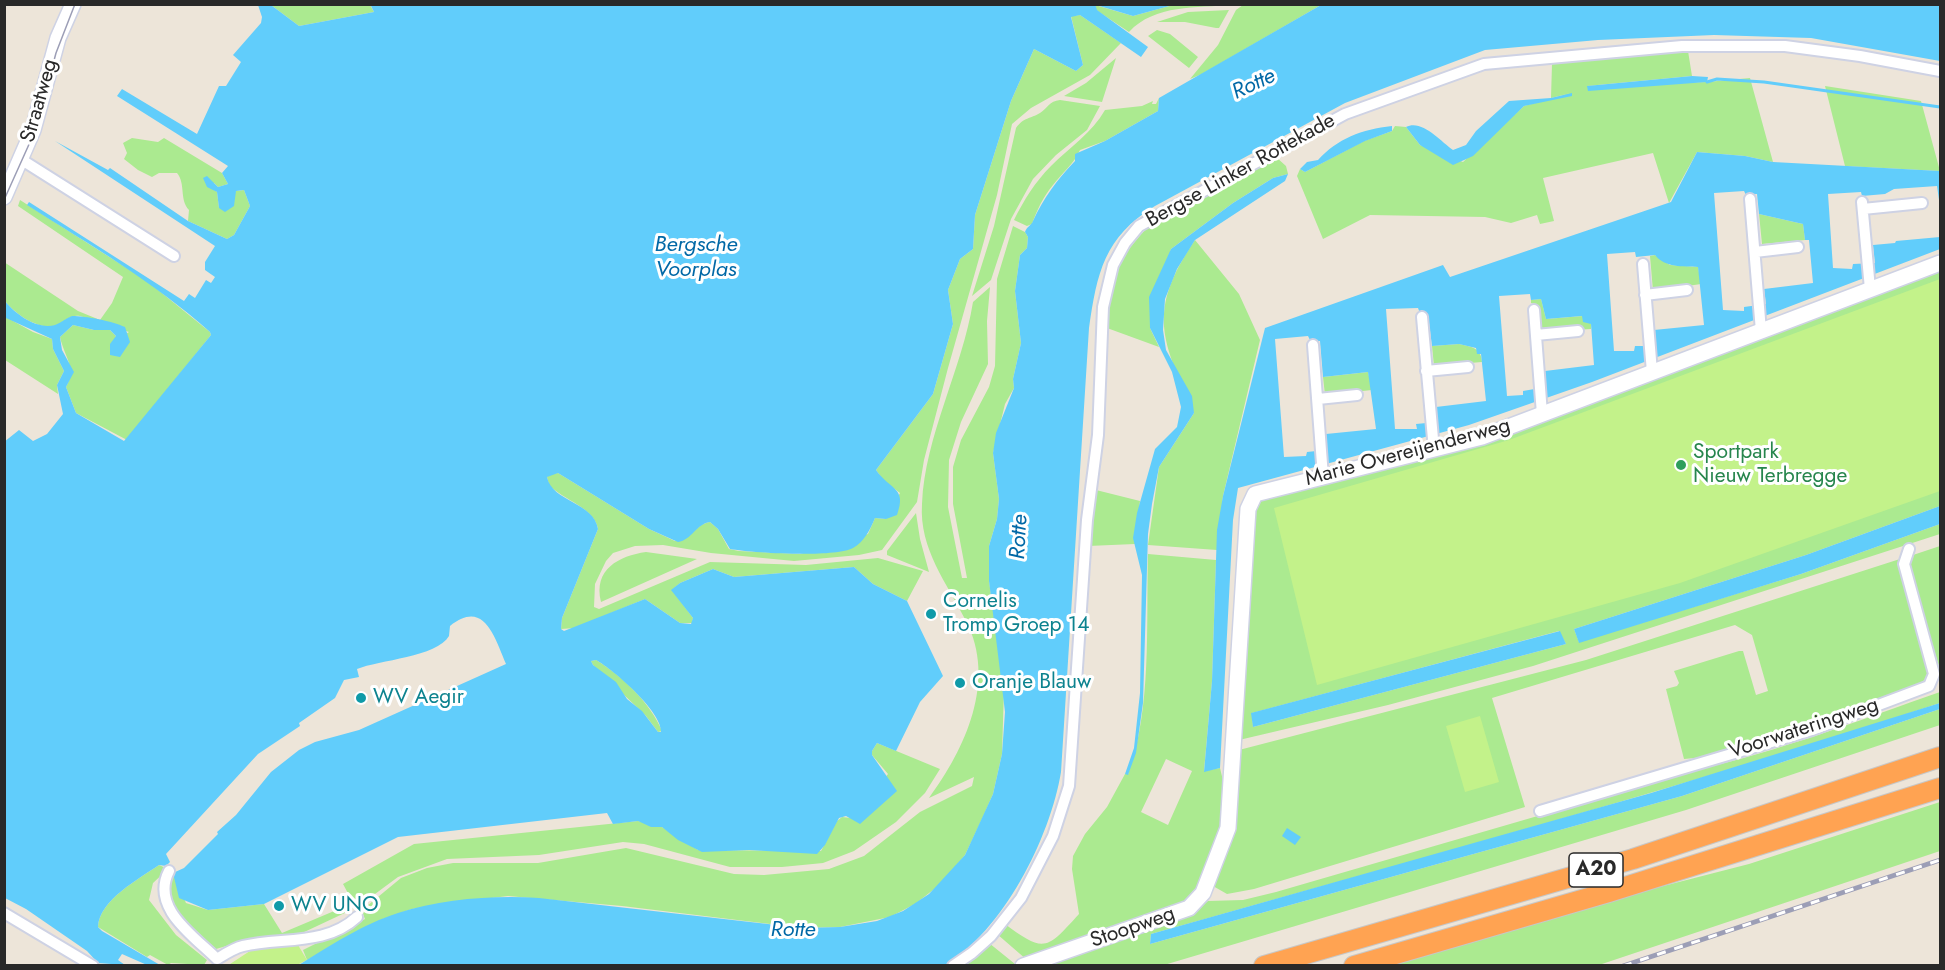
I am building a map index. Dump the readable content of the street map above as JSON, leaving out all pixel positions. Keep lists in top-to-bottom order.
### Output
{
  "streets": {
    "highway": ["A20"],
    "street": [
      "Straatweg",
      "Bergse Linker Rottekade",
      "Marie Overeijenderweg",
      "Voorwateringweg",
      "Stoopweg"
    ]
  },
  "crossings": [
    ["Marie Overeijenderweg", "Stoopweg"]
  ],
  "water": ["Rotte", "Bergsche Voorplas"],
  "places": [
    "Sportpark Nieuw Terbregge",
    "Cornelis Tromp Groep 14",
    "Oranje Blauw",
    "WV Aegir",
    "WV UNO"
  ]
}
